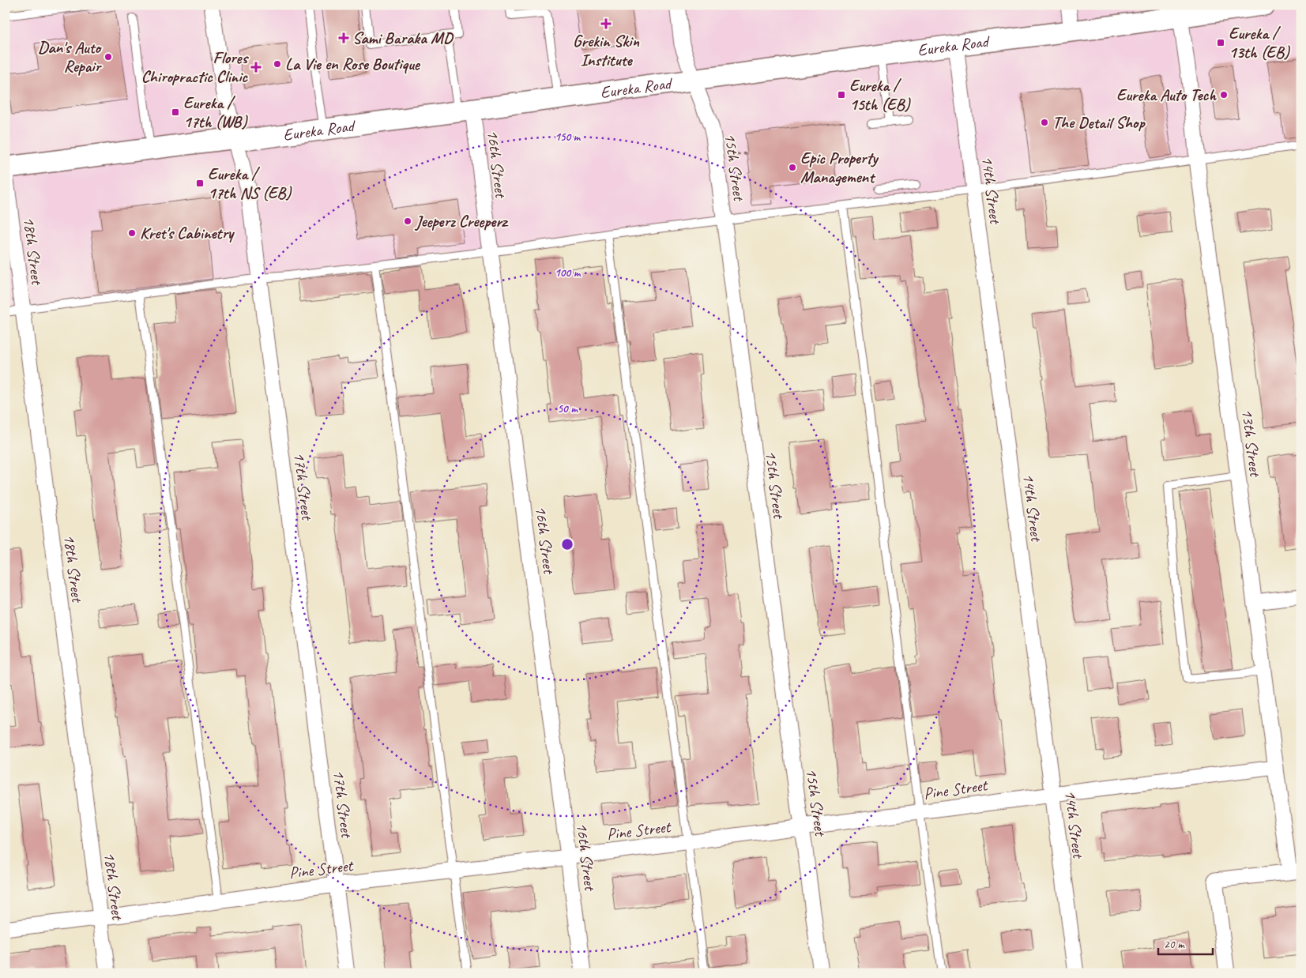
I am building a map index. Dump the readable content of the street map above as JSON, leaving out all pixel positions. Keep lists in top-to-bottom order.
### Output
{
  "streets": {
    "main road": ["Eureka Road"],
    "street": [
      "16th Street",
      "15th Street",
      "14th Street",
      "18th Street",
      "13th Street",
      "17th Street",
      "Pine Street"
    ]
  },
  "crossings": [
    ["Eureka Road", "16th Street"],
    ["Eureka Road", "15th Street"],
    ["Eureka Road", "14th Street"],
    ["Eureka Road", "18th Street"],
    ["Eureka Road", "13th Street"],
    ["Eureka Road", "17th Street"],
    ["16th Street", "Pine Street"],
    ["15th Street", "Pine Street"],
    ["14th Street", "Pine Street"],
    ["18th Street", "Pine Street"],
    ["13th Street", "Pine Street"],
    ["17th Street", "Pine Street"]
  ],
  "places": {
    "health": ["Grekin Skin Institute", "Sami Baraka MD", "Flores Chiropractic Clinic"],
    "transit": [
      "Eureka / 13th (EB)",
      "Eureka / 15th (EB)",
      "Eureka / 17th (WB)",
      "Eureka / 17th NS (EB)"
    ],
    "other": [
      "Dan's Auto Repair",
      "La Vie en Rose Boutique",
      "Eureka Auto Tech",
      "The Detail Shop",
      "Epic Property Management",
      "Jeeperz Creeperz",
      "Kret's Cabinetry"
    ]
  },
  "scale_bar": "20 m",
  "rings": ["150 m", "100 m", "50 m"]
}
